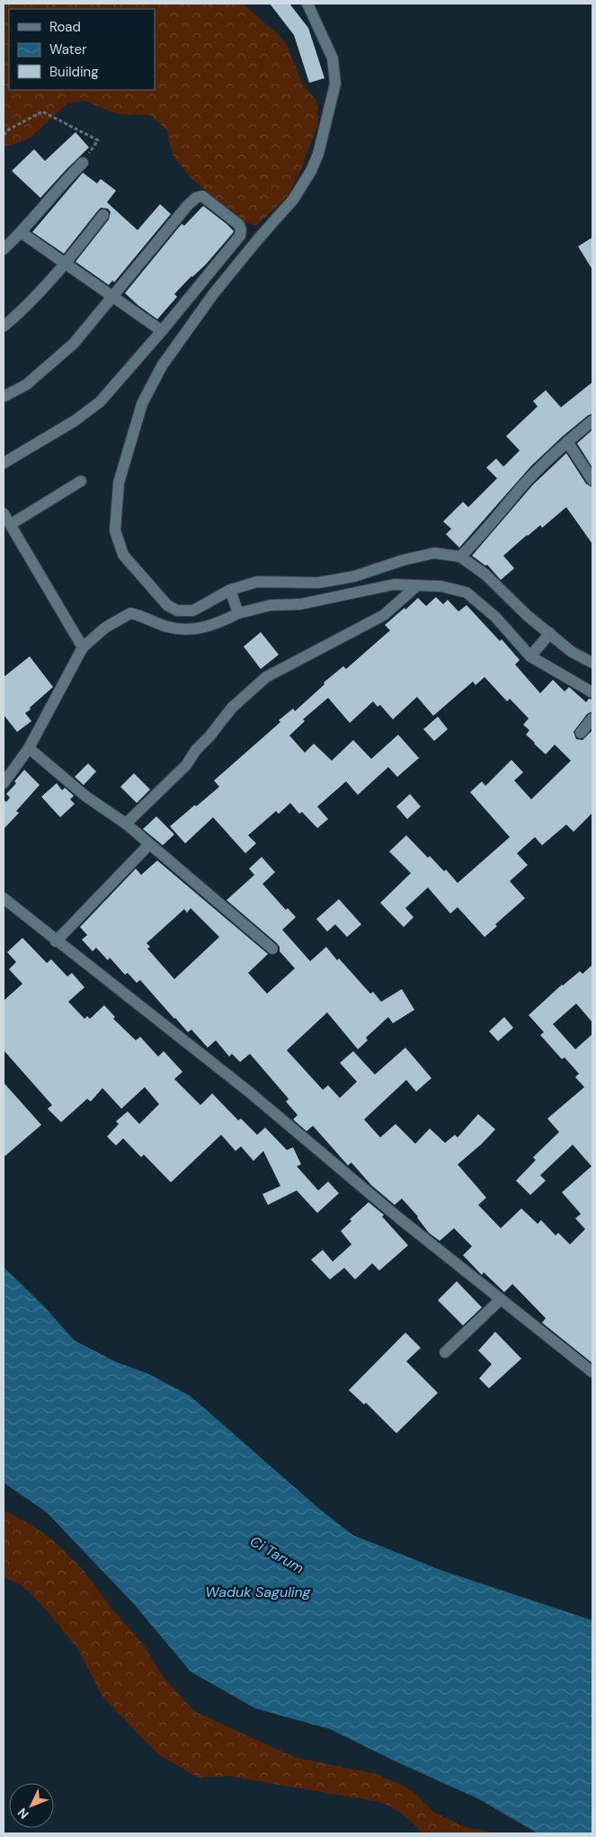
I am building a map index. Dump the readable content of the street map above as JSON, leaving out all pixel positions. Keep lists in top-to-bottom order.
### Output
{
  "water": ["Ci Tarum", "Waduk Saguling"],
  "legend": ["Road", "Water", "Building"],
  "north": "bottom left"
}
